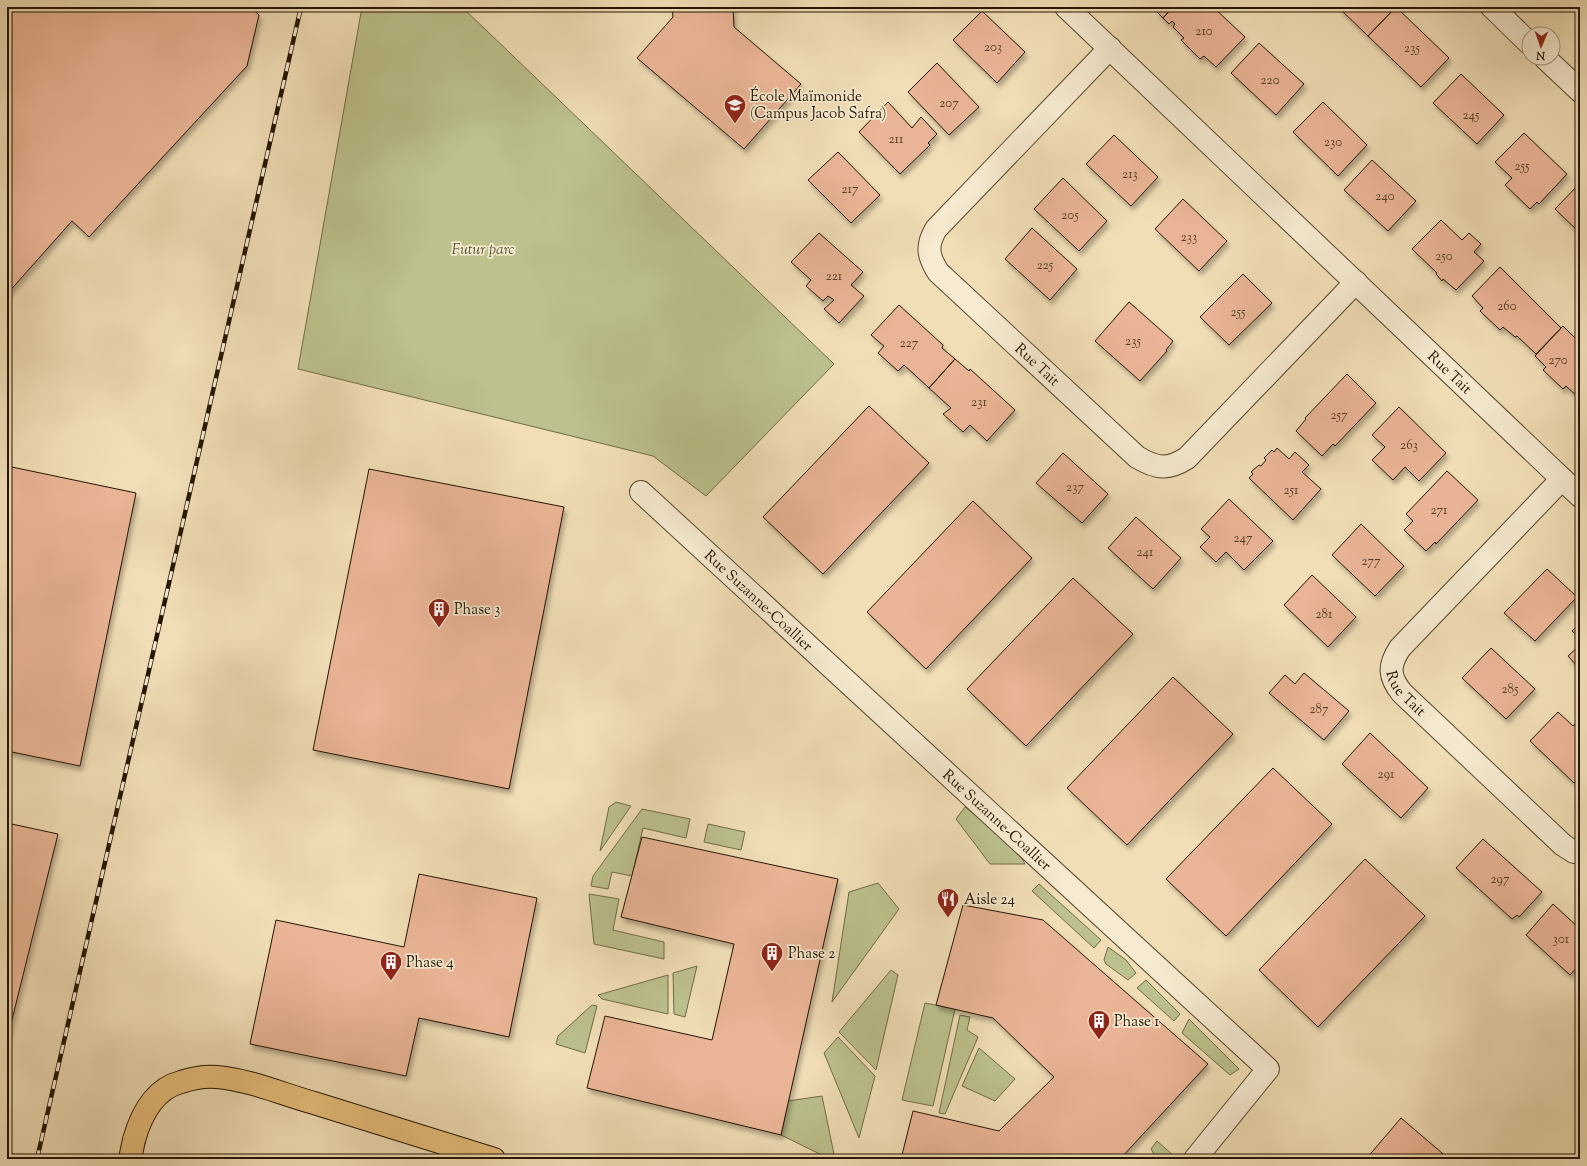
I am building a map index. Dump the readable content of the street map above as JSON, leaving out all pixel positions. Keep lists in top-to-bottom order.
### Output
{
  "streets": {
    "street": ["Rue Tait", "Rue Suzanne-Coallier"]
  },
  "parks": ["Futur parc"],
  "places": {
    "school or university": ["École Maïmonide (Campus Jacob Safra)"],
    "building": [
      "Phase 3",
      "Phase 2",
      "Phase 4",
      "Phase 1"
    ],
    "restaurant": ["Aisle 24"]
  },
  "house_numbers": [
    "210",
    "203",
    "235",
    "220",
    "207",
    "245",
    "211",
    "230",
    "255",
    "213",
    "217",
    "240",
    "205",
    "233",
    "250",
    "225",
    "221",
    "260",
    "255",
    "235",
    "227",
    "270",
    "231",
    "257",
    "263",
    "237",
    "251",
    "271",
    "247",
    "241",
    "277",
    "281",
    "285",
    "287",
    "291",
    "297",
    "301"
  ],
  "north": "bottom"
}
